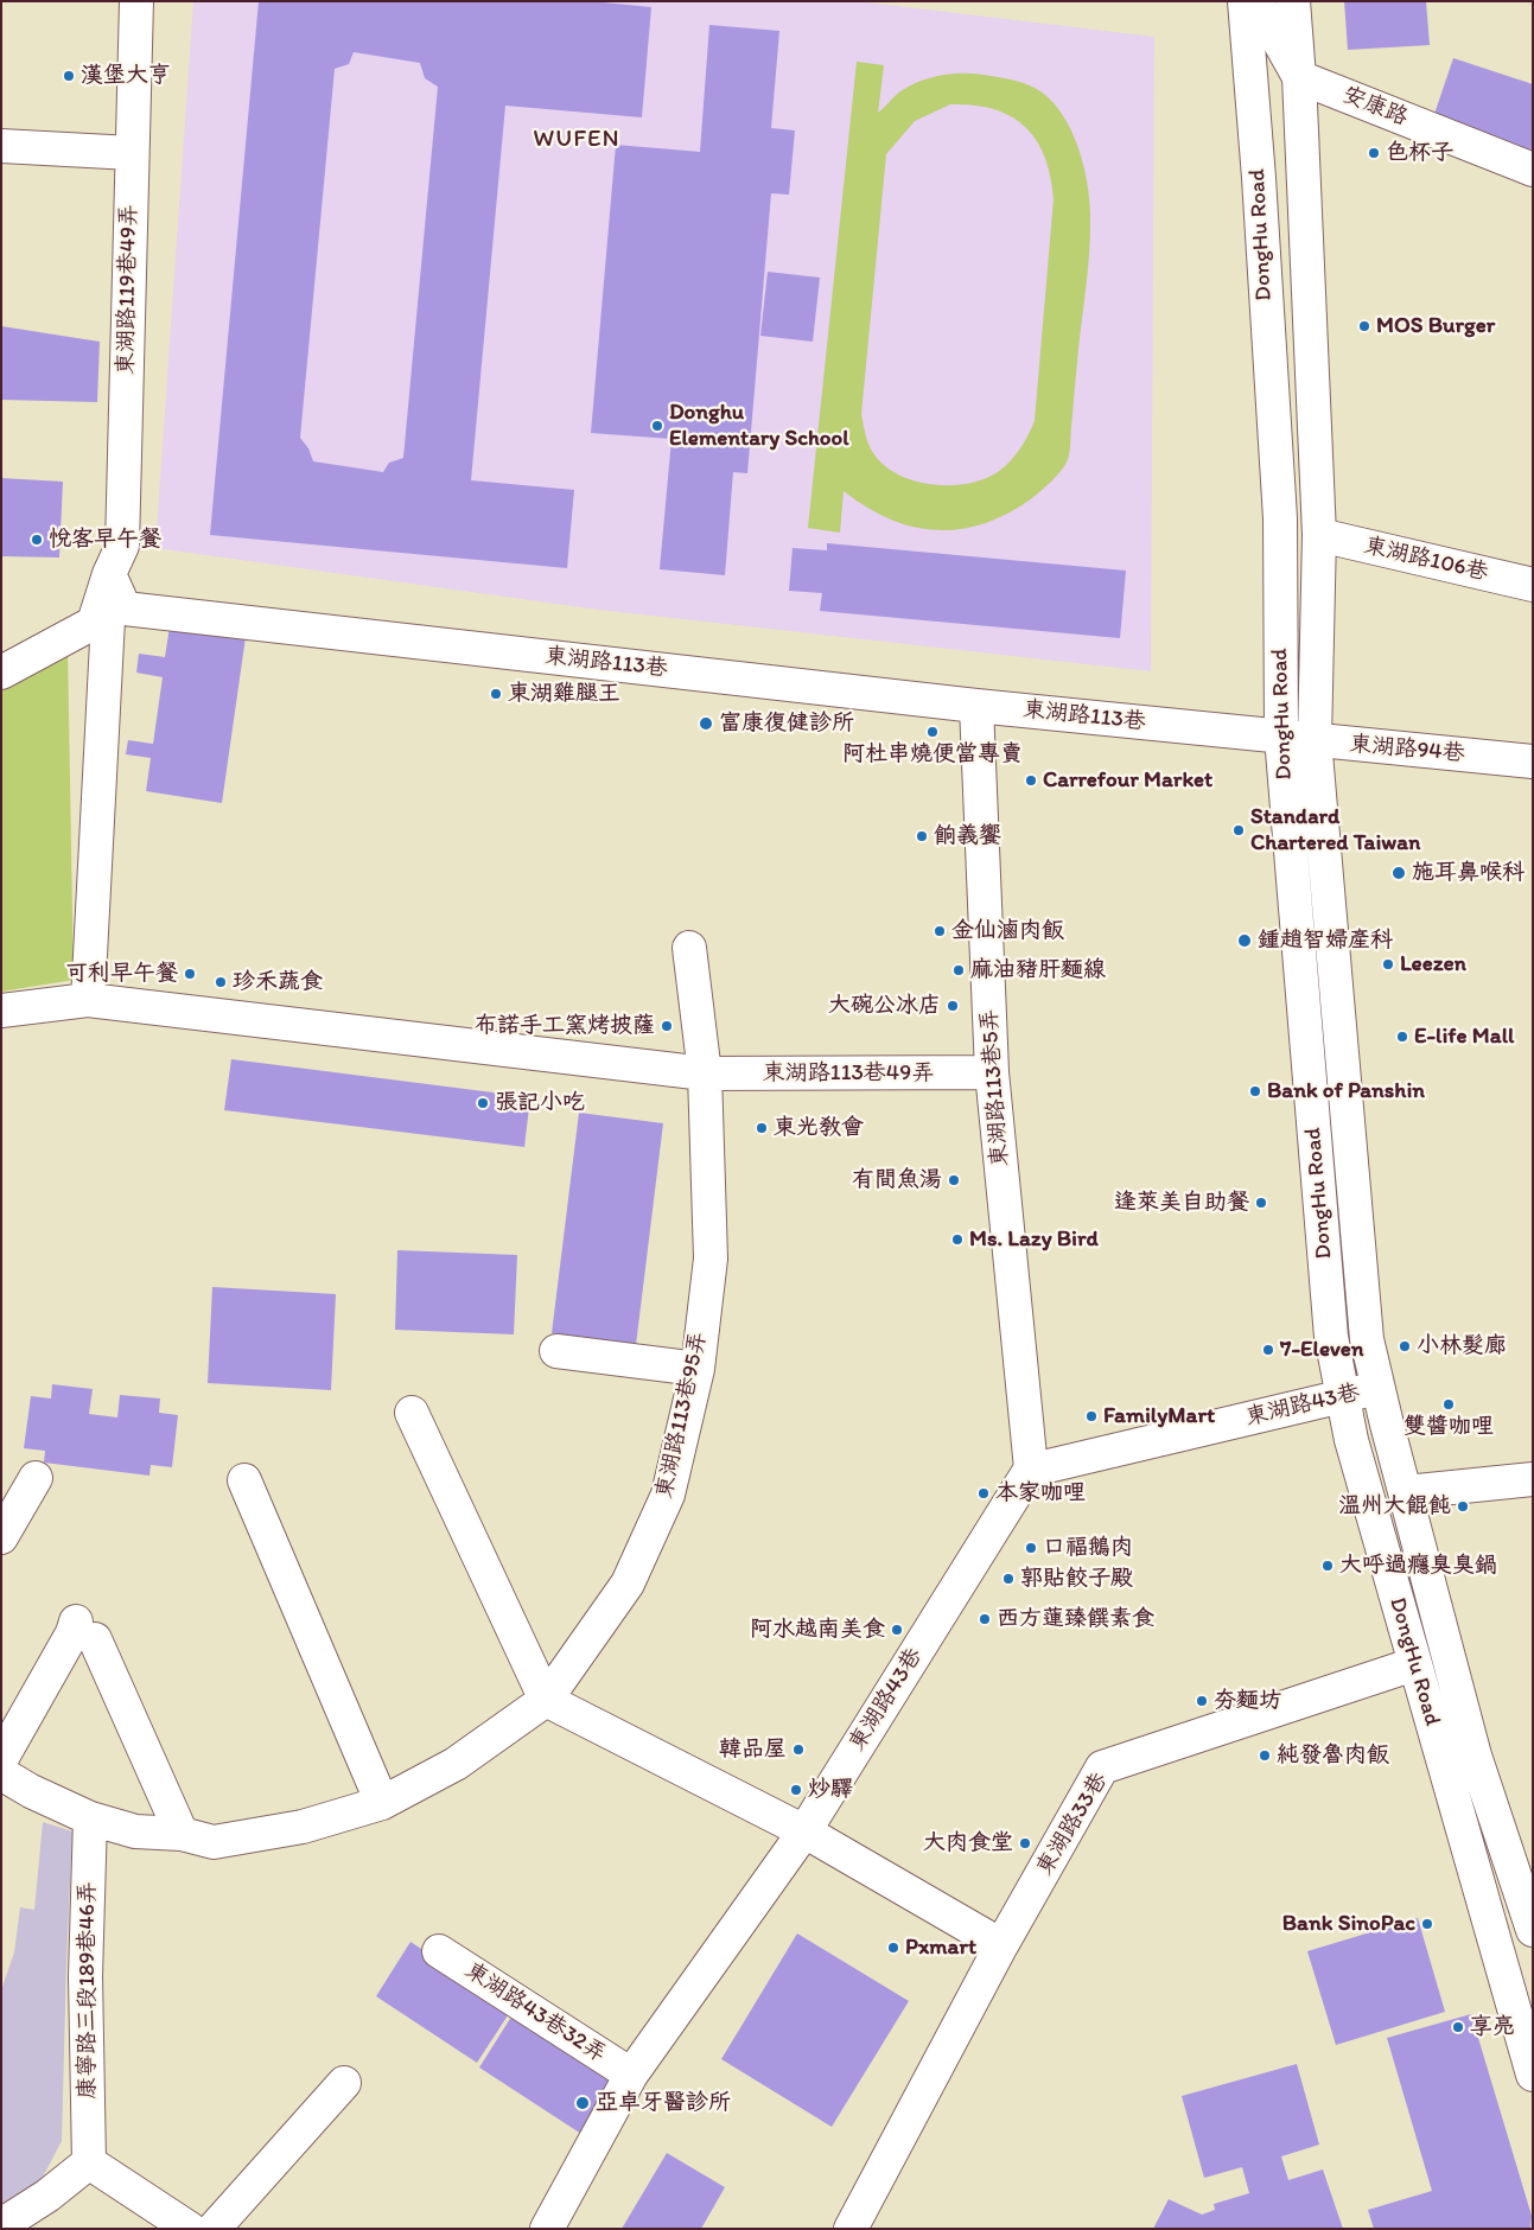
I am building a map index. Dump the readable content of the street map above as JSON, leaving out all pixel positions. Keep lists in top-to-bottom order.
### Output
{
  "streets": {
    "street": [
      "安康路",
      "DongHu Road",
      "東湖路119巷49弄",
      "東湖路106巷",
      "東湖路113巷",
      "東湖路94巷",
      "東湖路113巷49弄",
      "東湖路113巷5弄",
      "東湖路43巷",
      "東湖路113巷95弄",
      "東湖路33巷",
      "康寧路三段189巷46弄",
      "東湖路43巷32弄"
    ]
  },
  "crossings": [
    ["安康路", "DongHu Road"],
    ["DongHu Road", "東湖路106巷"],
    ["DongHu Road", "東湖路113巷"],
    ["DongHu Road", "東湖路94巷"],
    ["DongHu Road", "東湖路43巷"],
    ["DongHu Road", "東湖路33巷"],
    ["東湖路119巷49弄", "東湖路113巷"],
    ["東湖路113巷", "東湖路94巷"],
    ["東湖路113巷", "東湖路113巷5弄"],
    ["東湖路113巷49弄", "東湖路113巷5弄"],
    ["東湖路113巷49弄", "東湖路113巷95弄"],
    ["東湖路113巷5弄", "東湖路43巷"],
    ["東湖路43巷", "東湖路43巷32弄"],
    ["東湖路113巷95弄", "康寧路三段189巷46弄"]
  ],
  "districts": ["WUFEN"],
  "places": [
    "漢堡大亨",
    "色杯子",
    "MOS Burger",
    "Donghu Elementary School",
    "悅客早午餐",
    "東湖雞腿王",
    "富康復健診所",
    "阿杜串燒便當專賣",
    "Carrefour Market",
    "Standard Chartered Taiwan",
    "餉義饗",
    "施耳鼻喉科",
    "金仙滷肉飯",
    "鍾趙智婦產科",
    "Leezen",
    "麻油豬肝麵線",
    "可利早午餐",
    "珍禾蔬食",
    "大碗公冰店",
    "布諾手工窯烤披薩",
    "E-life Mall",
    "Bank of Panshin",
    "張記小吃",
    "東光教會",
    "有間魚湯",
    "逢萊美自助餐",
    "Ms. Lazy Bird",
    "小林髮廊",
    "7-Eleven",
    "雙醬咖哩",
    "FamilyMart",
    "本家咖哩",
    "溫州大餛飩",
    "口福鵝肉",
    "大呼過癮臭臭鍋",
    "郭貼餃子殿",
    "西方蓮臻饌素食",
    "阿水越南美食",
    "夯麵坊",
    "韓品屋",
    "純發魯肉飯",
    "炒驛",
    "大肉食堂",
    "Bank SinoPac",
    "Pxmart",
    "享亮",
    "亞卓牙醫診所"
  ]
}
